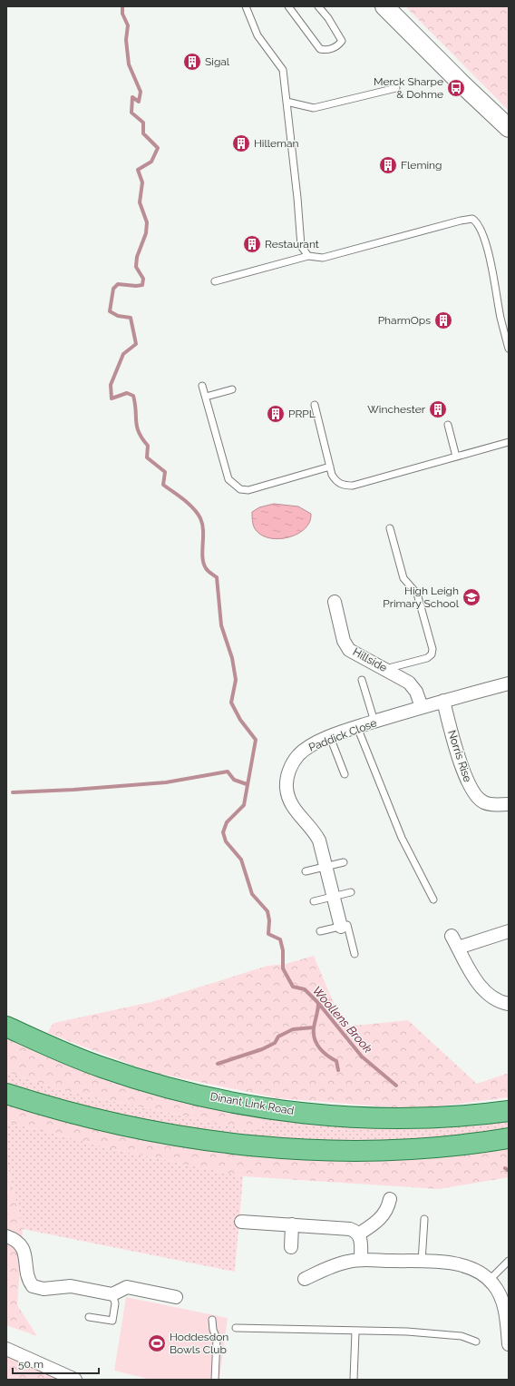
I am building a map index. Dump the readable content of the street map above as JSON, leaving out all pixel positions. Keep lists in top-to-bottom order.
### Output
{
  "streets": {
    "main road": ["Dinant Link Road"],
    "street": ["Hillside", "Paddick Close", "Norris Rise"]
  },
  "crossings": [
    ["Hillside", "Paddick Close"],
    ["Paddick Close", "Norris Rise"]
  ],
  "water": ["Woollens Brook"],
  "places": {
    "building": [
      "Sigal",
      "Hilleman",
      "Fleming",
      "Restaurant",
      "PharmOps",
      "Winchester",
      "PRPL"
    ],
    "bus stop": ["Merck Sharpe & Dohme"],
    "school or university": ["High Leigh Primary School"],
    "sports": ["Hoddesdon Bowls Club"]
  },
  "scale_bar": "50 m"
}
